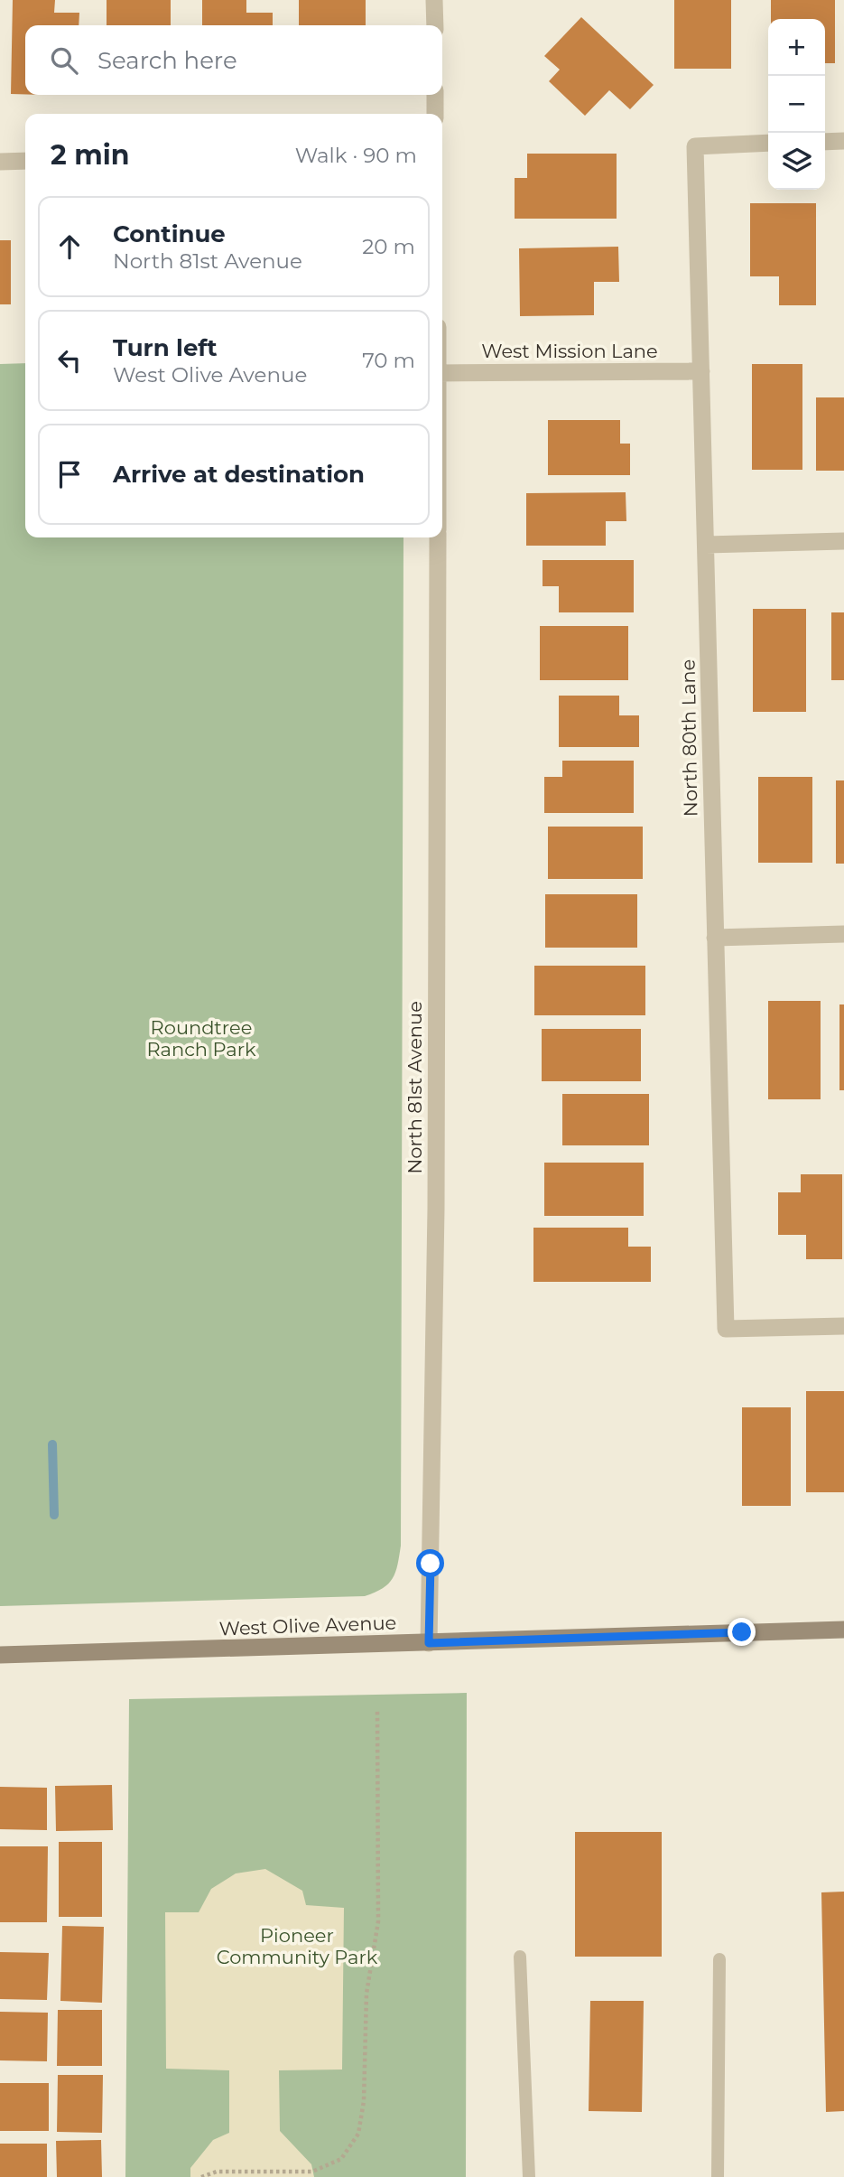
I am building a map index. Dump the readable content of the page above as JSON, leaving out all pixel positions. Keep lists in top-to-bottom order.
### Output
{
  "streets": {
    "main road": ["West Olive Avenue"],
    "street": ["West Mission Lane", "North 80th Lane", "North 81st Avenue"]
  },
  "crossings": [
    ["West Mission Lane", "North 80th Lane"],
    ["North 81st Avenue", "West Olive Avenue"]
  ],
  "parks": ["Roundtree Ranch Park", "Pioneer Community Park"],
  "page": {
    "map_buttons": ["+", "−"],
    "search": "Search here",
    "heading": ["2 min", "Walk · 90 m"],
    "list": [
      ["Continue", "North 81st Avenue", "20 m"],
      ["Turn left", "West Olive Avenue", "70 m"],
      "Arrive at destination"
    ]
  }
}
